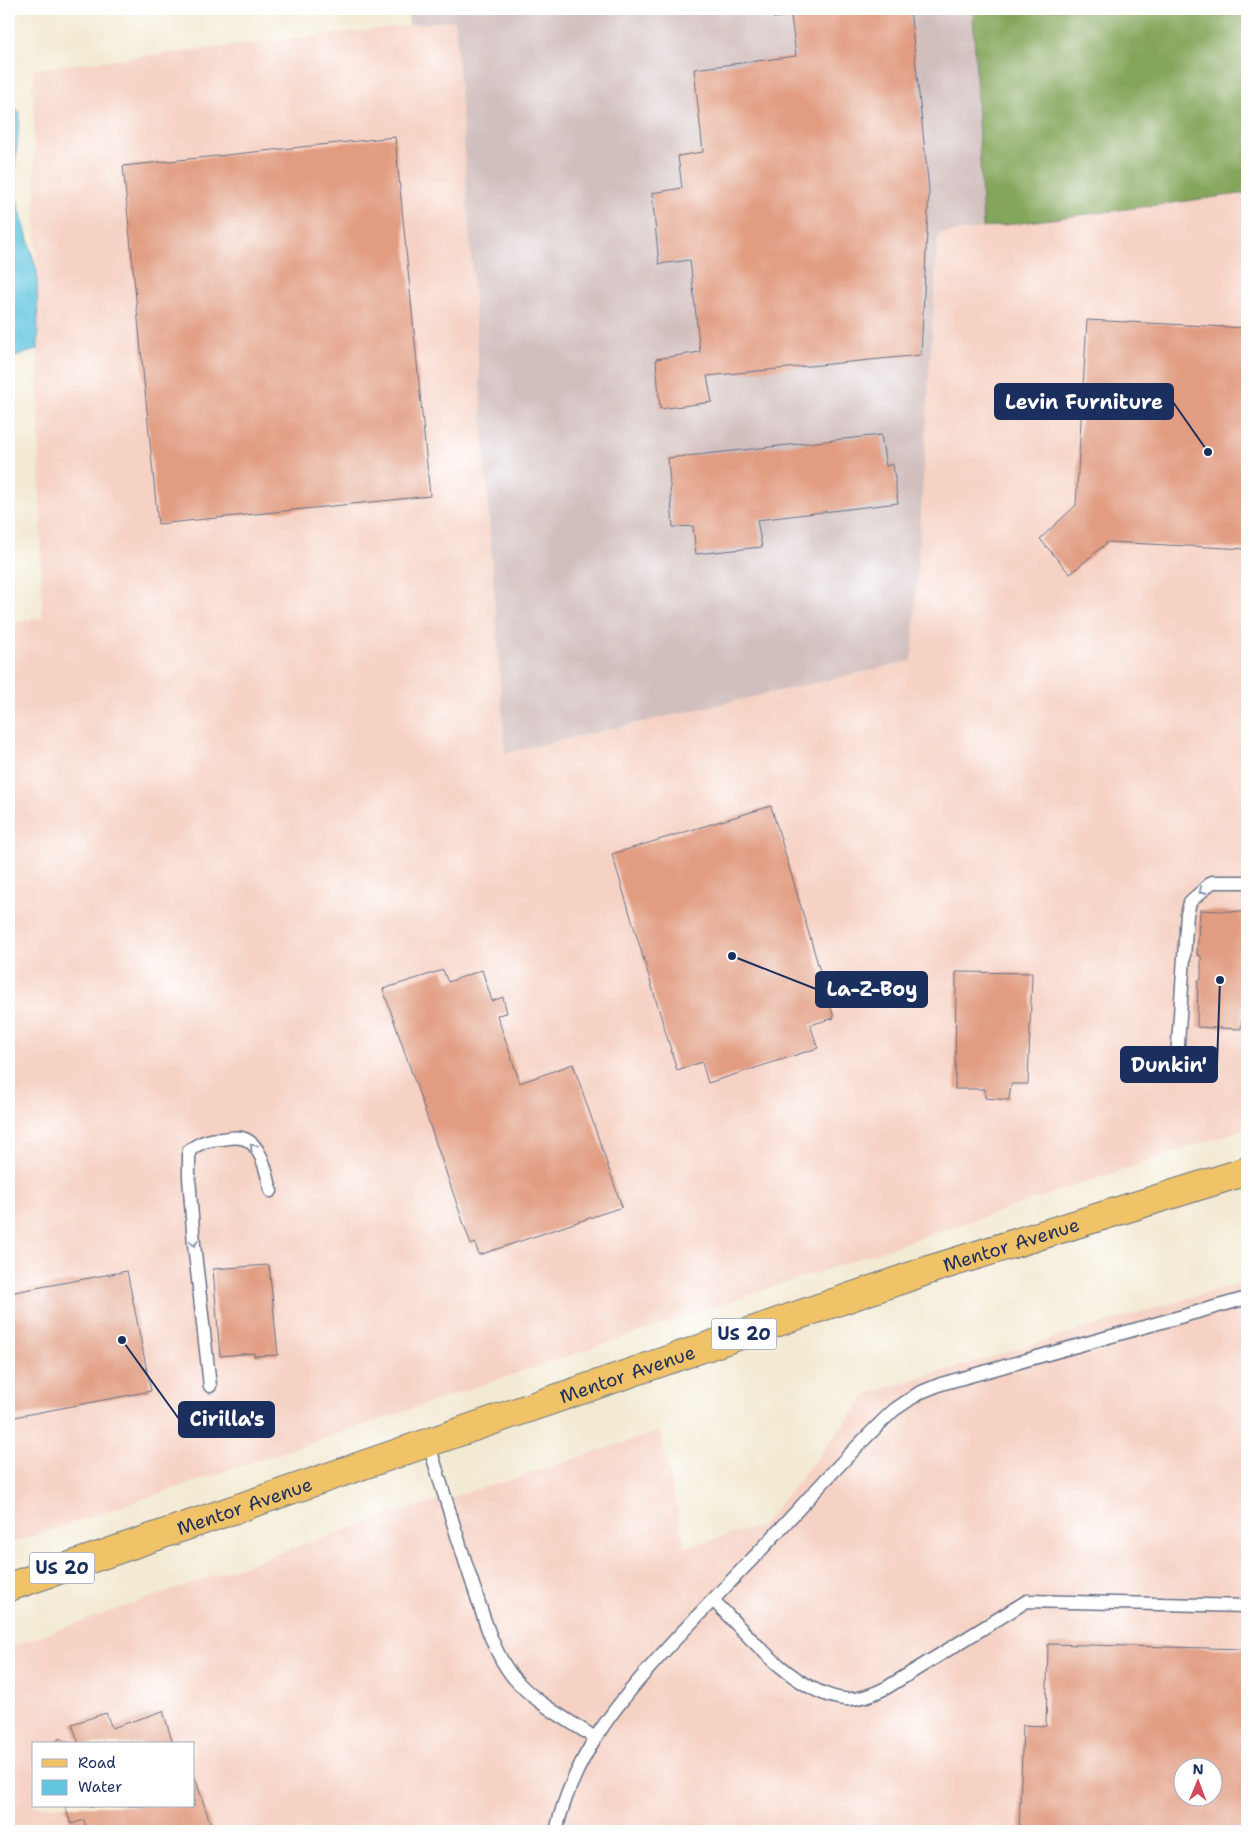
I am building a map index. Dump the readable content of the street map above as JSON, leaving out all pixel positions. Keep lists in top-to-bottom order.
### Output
{
  "streets": {
    "main road": ["Mentor Avenue", "US 20"]
  },
  "places": [
    "Levin Furniture",
    "La-Z-Boy",
    "Dunkin'",
    "Cirilla's"
  ],
  "legend": ["Road", "Water"],
  "north": "top"
}
